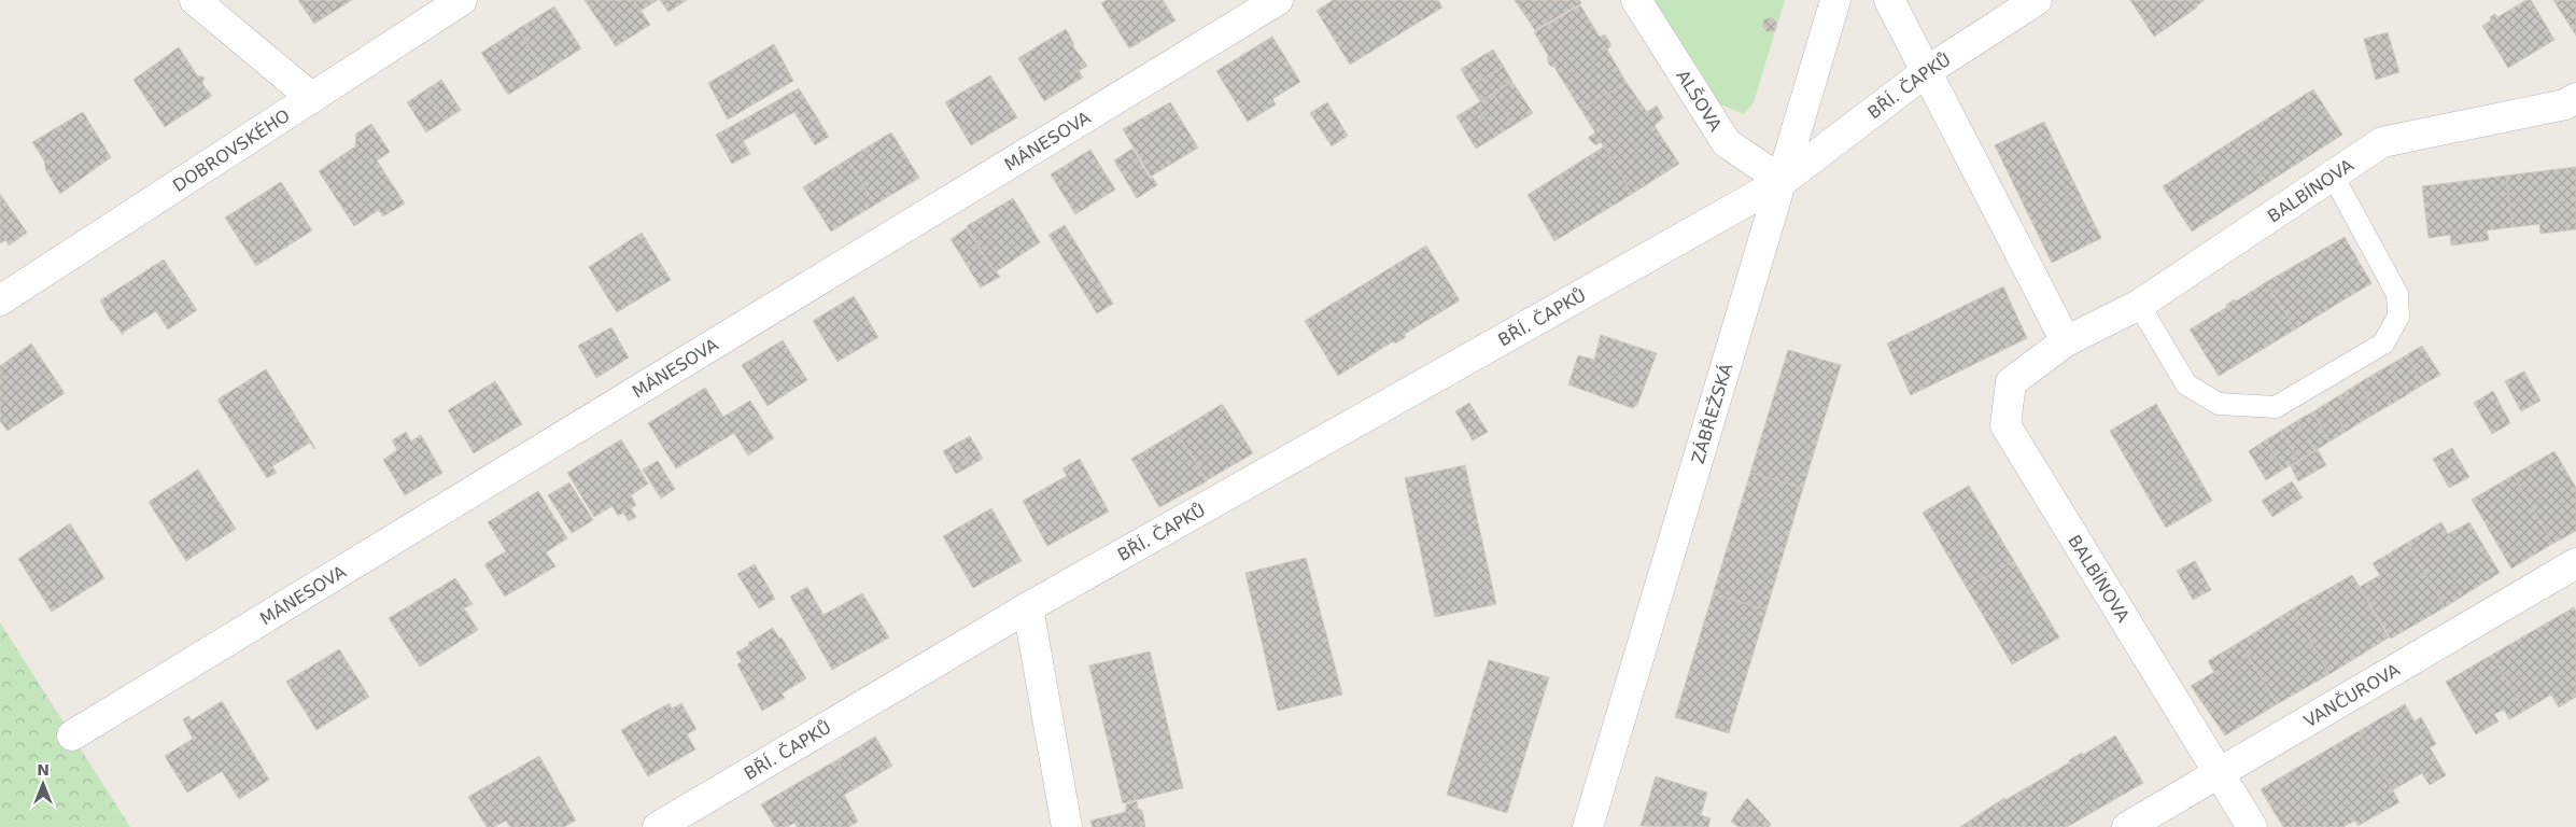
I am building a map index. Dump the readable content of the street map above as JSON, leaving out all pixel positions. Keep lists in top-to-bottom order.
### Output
{
  "streets": {
    "street": [
      "BŘÍ. ČAPKŮ",
      "ALŠOVA",
      "MÁNESOVA",
      "DOBROVSKÉHO",
      "BALBÍNOVA",
      "ZÁBŘEŽSKÁ",
      "VANČUROVA"
    ]
  },
  "crossings": [
    ["BŘÍ. ČAPKŮ", "ALŠOVA"],
    ["BŘÍ. ČAPKŮ", "ZÁBŘEŽSKÁ"],
    ["ALŠOVA", "ZÁBŘEŽSKÁ"],
    ["BALBÍNOVA", "VANČUROVA"]
  ],
  "north": "top"
}
